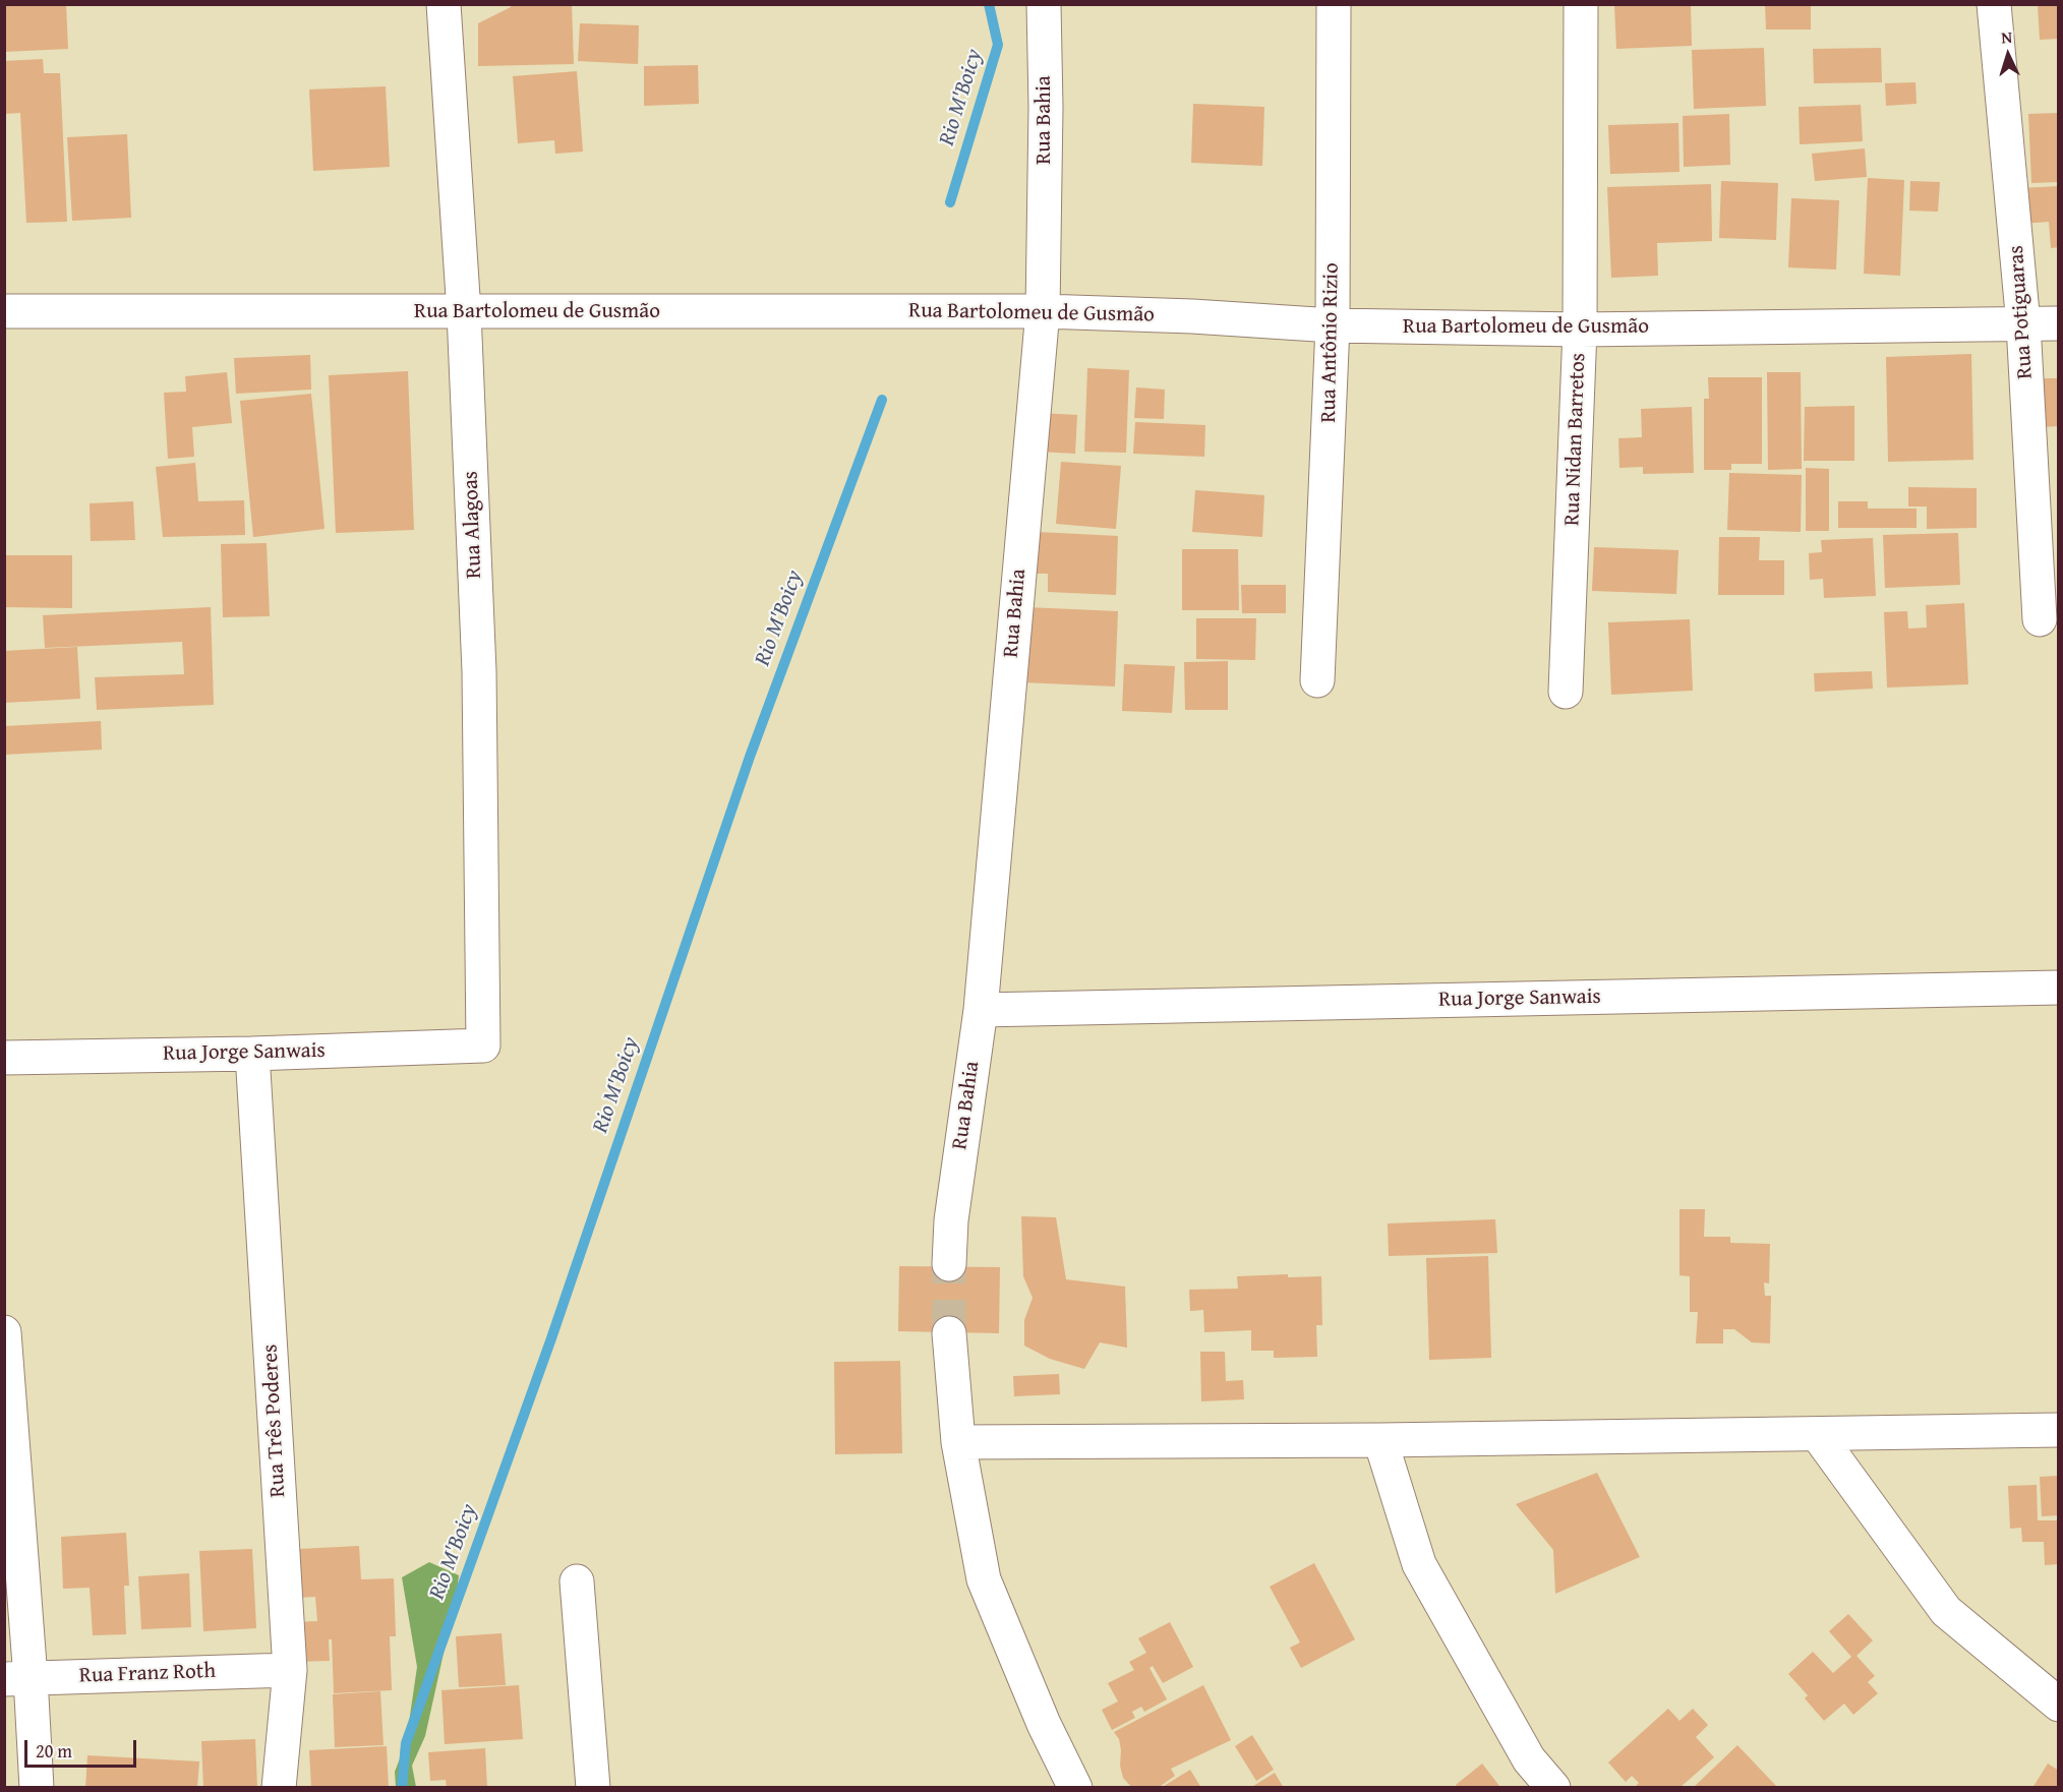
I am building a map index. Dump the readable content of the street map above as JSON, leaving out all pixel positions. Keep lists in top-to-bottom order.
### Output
{
  "streets": {
    "street": [
      "Rua Bahia",
      "Rua Bartolomeu de Gusmão",
      "Rua Potiguaras",
      "Rua Antônio Rizio",
      "Rua Nidan Barretos",
      "Rua Alagoas",
      "Rua Jorge Sanwais",
      "Rua Três Poderes",
      "Rua Franz Roth"
    ]
  },
  "crossings": [
    ["Rua Bahia", "Rua Bartolomeu de Gusmão"],
    ["Rua Bahia", "Rua Jorge Sanwais"],
    ["Rua Bartolomeu de Gusmão", "Rua Potiguaras"],
    ["Rua Bartolomeu de Gusmão", "Rua Antônio Rizio"],
    ["Rua Bartolomeu de Gusmão", "Rua Nidan Barretos"],
    ["Rua Bartolomeu de Gusmão", "Rua Alagoas"],
    ["Rua Alagoas", "Rua Jorge Sanwais"],
    ["Rua Jorge Sanwais", "Rua Três Poderes"],
    ["Rua Três Poderes", "Rua Franz Roth"]
  ],
  "water": ["Rio M'Boicy"],
  "scale_bar": "20 m",
  "north": "top"
}
